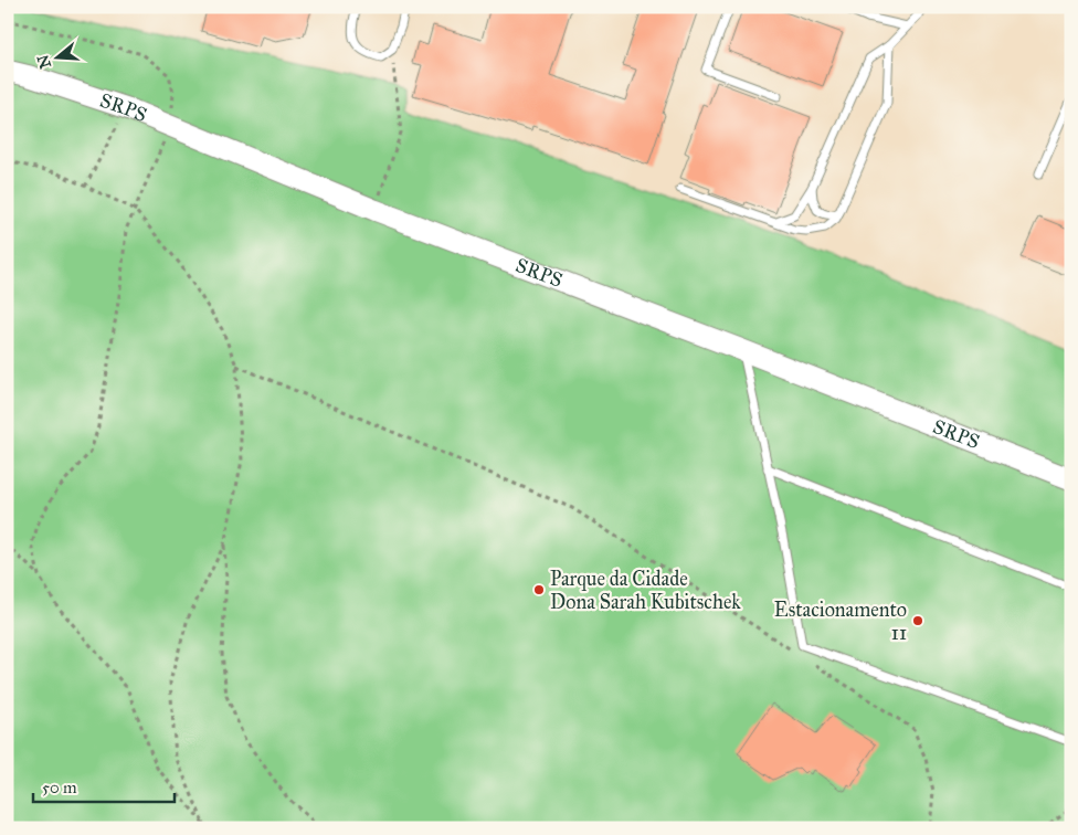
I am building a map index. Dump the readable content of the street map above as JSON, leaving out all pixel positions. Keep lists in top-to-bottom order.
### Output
{
  "streets": {
    "main road": ["SRPS"]
  },
  "places": ["Parque da Cidade Dona Sarah Kubitschek", "Estacionamento 11"],
  "scale_bar": "50 m",
  "north": "left"
}
